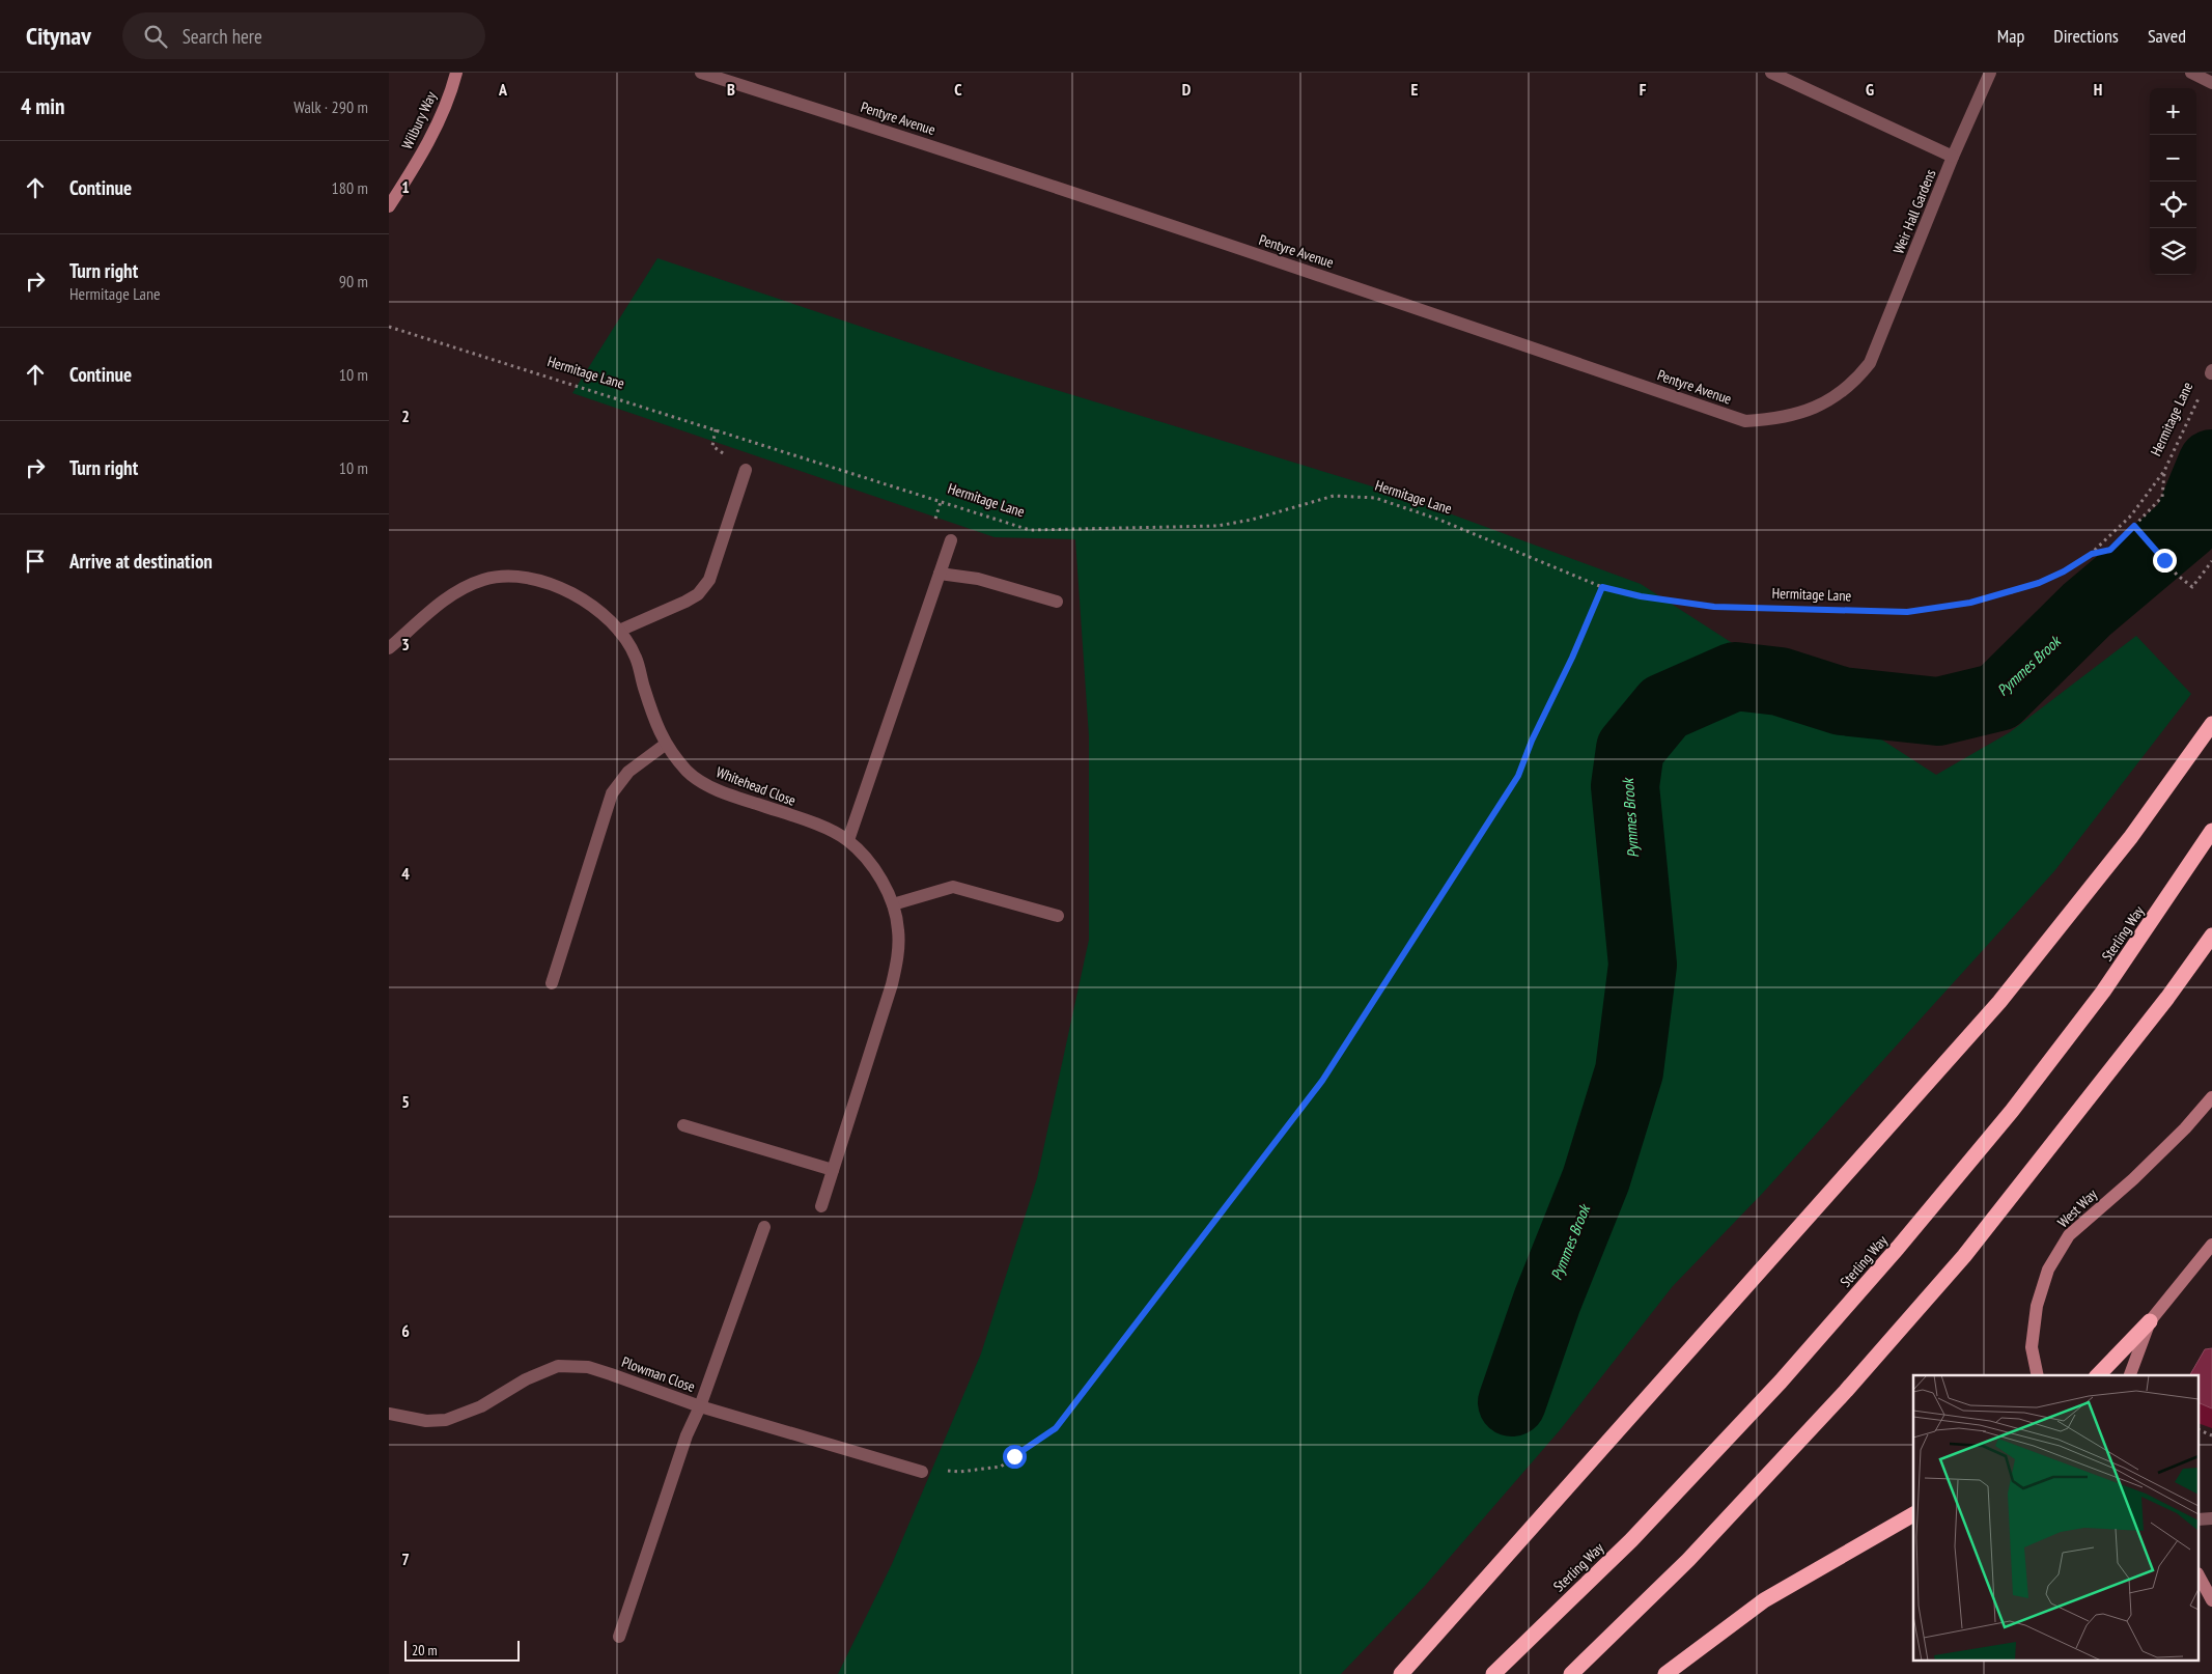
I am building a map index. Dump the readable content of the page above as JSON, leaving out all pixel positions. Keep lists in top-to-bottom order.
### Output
{
  "streets": {
    "highway": ["Sterling Way"],
    "street": [
      "Pentyre Avenue",
      "Wilbury Way",
      "Weir Hall Gardens",
      "Whitehead Close",
      "West Way",
      "Plowman Close"
    ],
    "path": ["Hermitage Lane"]
  },
  "crossings": [
    ["Pentyre Avenue", "Weir Hall Gardens"]
  ],
  "water": ["Pymmes Brook"],
  "scale_bar": "20 m",
  "page": {
    "header": "Citynav",
    "search": "Search here",
    "nav": ["Map", "Directions", "Saved"],
    "heading": ["4 min", "Walk · 290 m"],
    "map_buttons": ["+", "−"],
    "list": [
      ["Continue", "180 m"],
      ["Turn right", "Hermitage Lane", "90 m"],
      ["Continue", "10 m"],
      ["Turn right", "10 m"],
      "Arrive at destination"
    ],
    "scale": "20 m"
  },
  "grid": {
    "columns": [
      "A",
      "B",
      "C",
      "D",
      "E",
      "F",
      "G",
      "H"
    ],
    "rows": [
      "1",
      "2",
      "3",
      "4",
      "5",
      "6",
      "7"
    ]
  }
}
